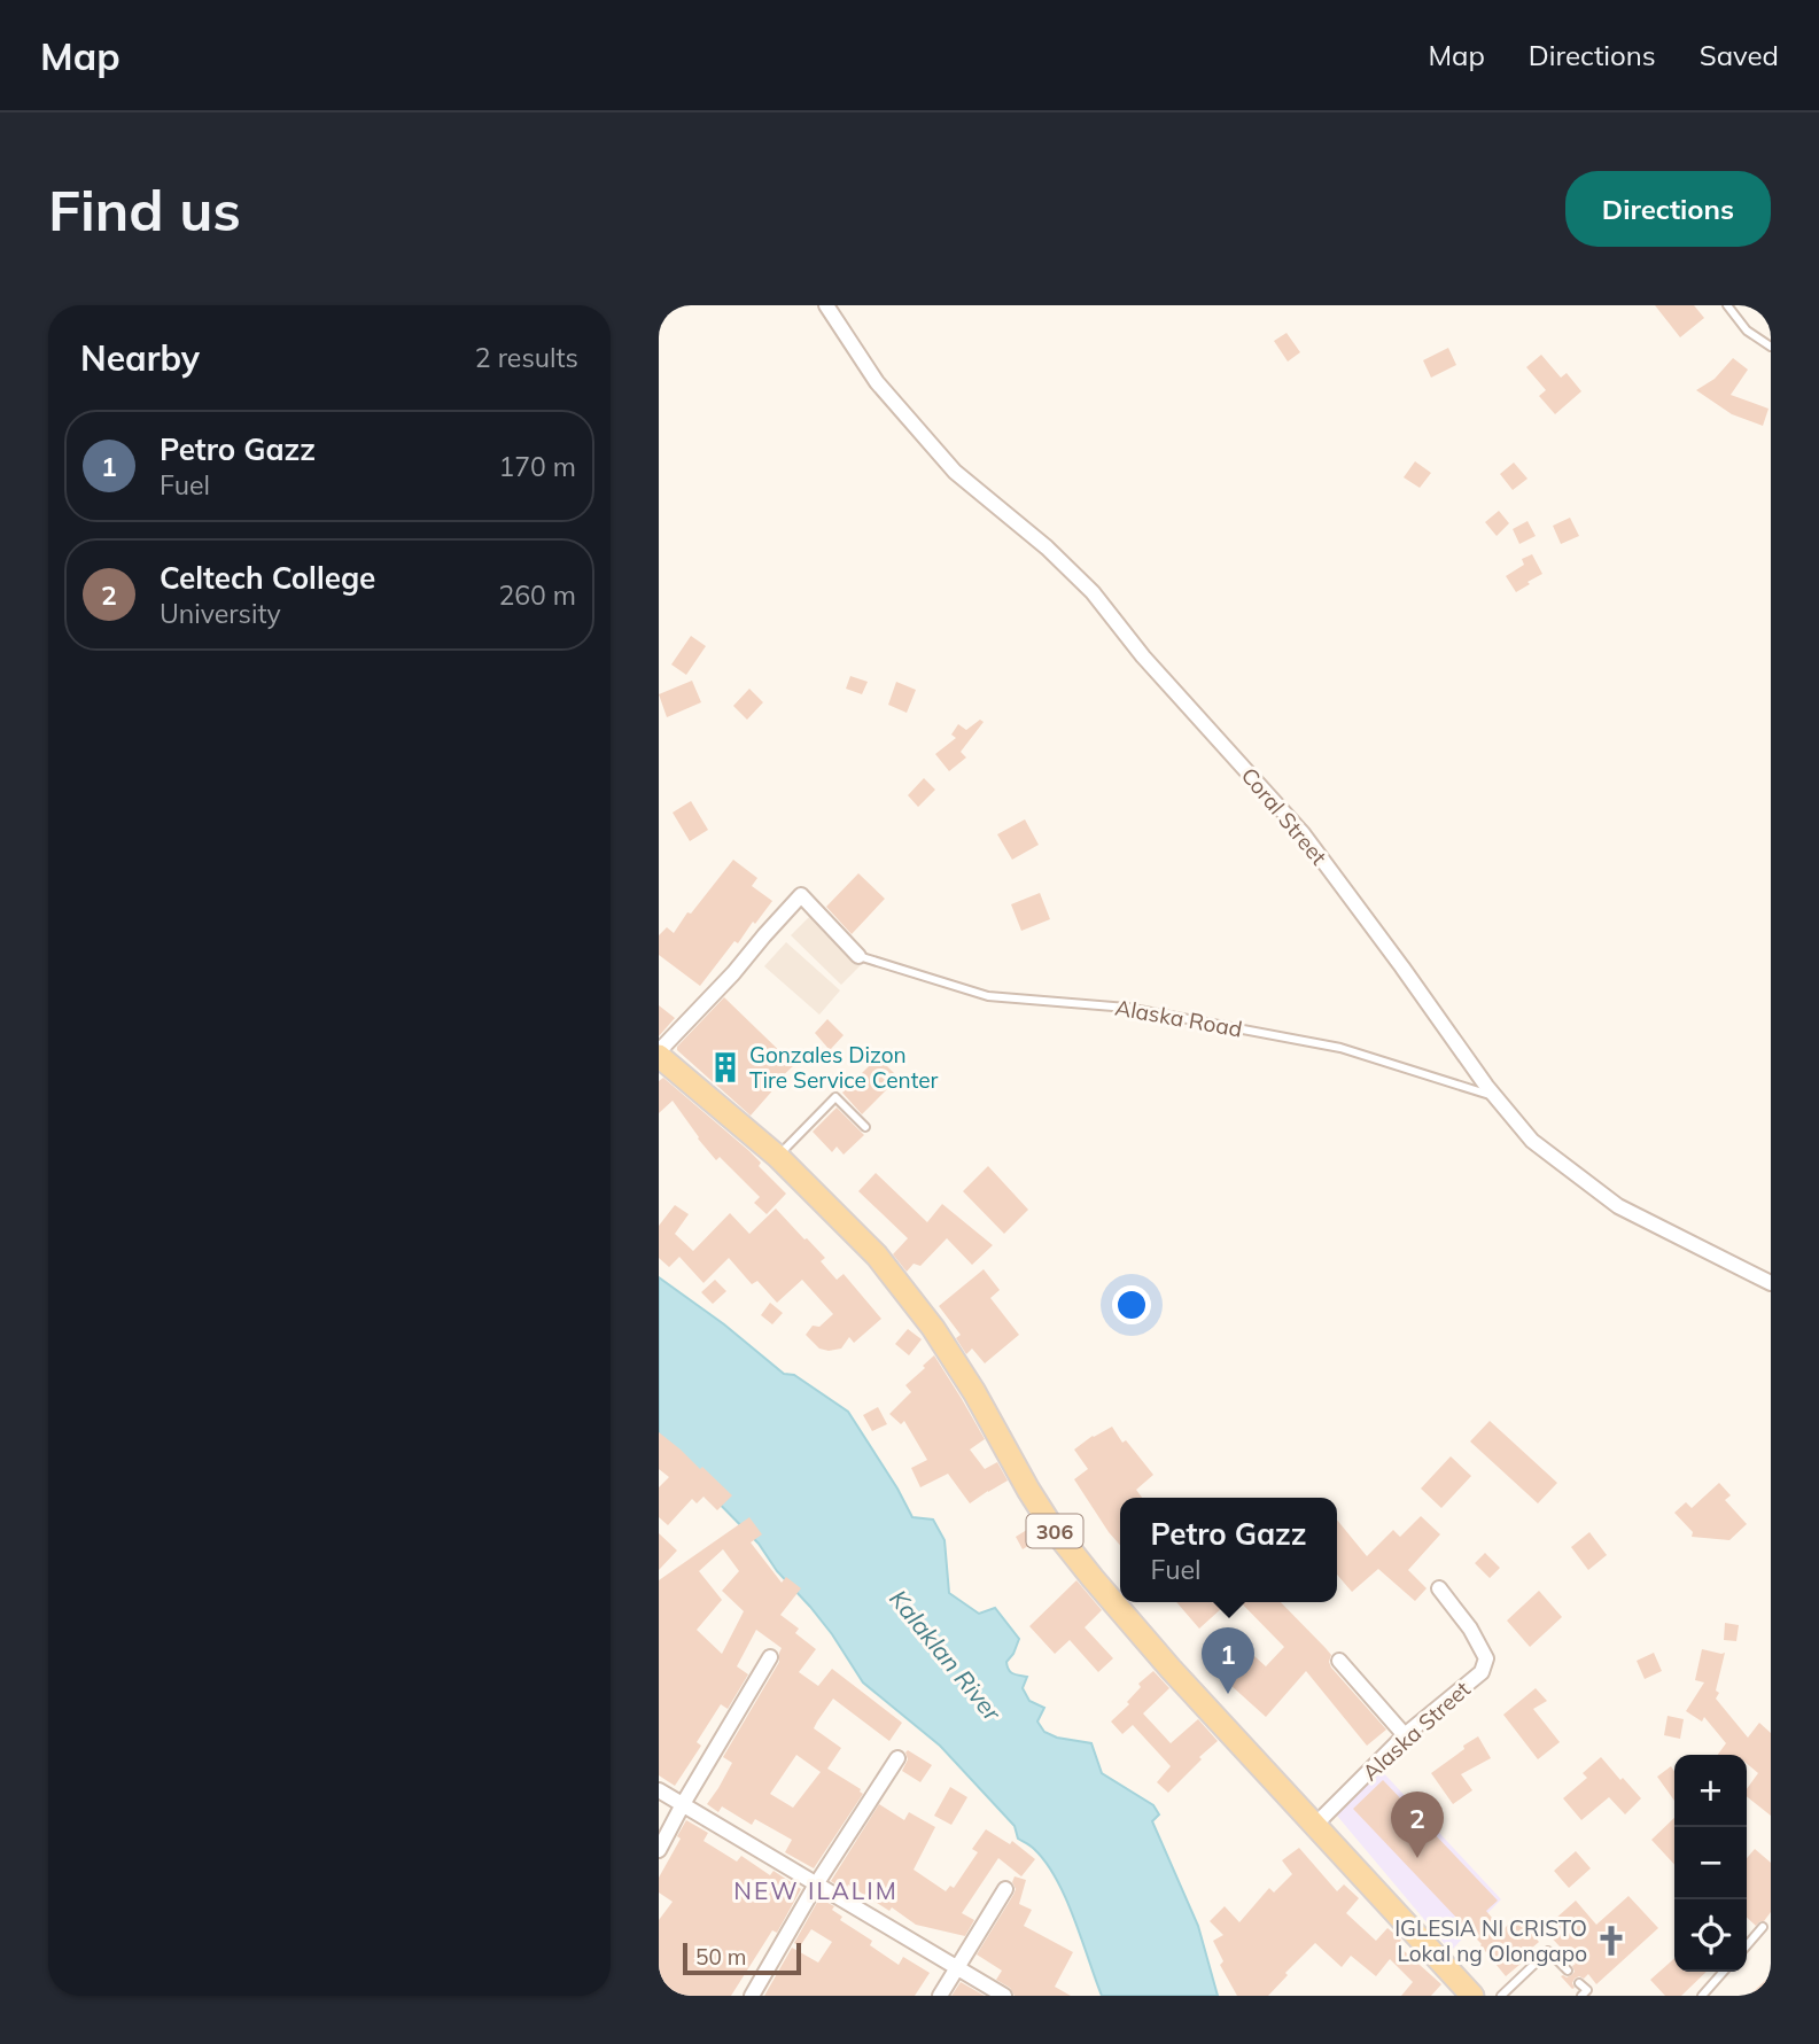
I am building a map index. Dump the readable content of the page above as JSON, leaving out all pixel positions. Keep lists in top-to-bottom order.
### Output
{
  "streets": {
    "main road": ["306"],
    "street": ["Coral Street", "Alaska Street"],
    "lane": ["Alaska Road"]
  },
  "crossings": [
    ["Coral Street", "Alaska Road"],
    ["306", "Alaska Street"]
  ],
  "districts": ["NEW ILALIM"],
  "water": ["Kalaklan River"],
  "places": {
    "building": ["Gonzales Dizon Tire Service Center"],
    "church": ["IGLESIA NI CRISTO Lokal ng Olongapo"]
  },
  "scale_bar": "50 m",
  "page": {
    "header": "Map",
    "nav": ["Map", "Directions", "Saved"],
    "buttons": "Directions",
    "title": "Find us",
    "heading": ["Nearby", "2 results"],
    "list": [
      {
        "mark": "1",
        "name": "Petro Gazz",
        "note": "Fuel",
        "value": "170 m"
      },
      {
        "mark": "2",
        "name": "Celtech College",
        "note": "University",
        "value": "260 m"
      }
    ],
    "popup": ["Petro Gazz", "Fuel"],
    "pins": ["1", "2"],
    "map_buttons": ["+", "−"],
    "scale": "50 m"
  }
}
